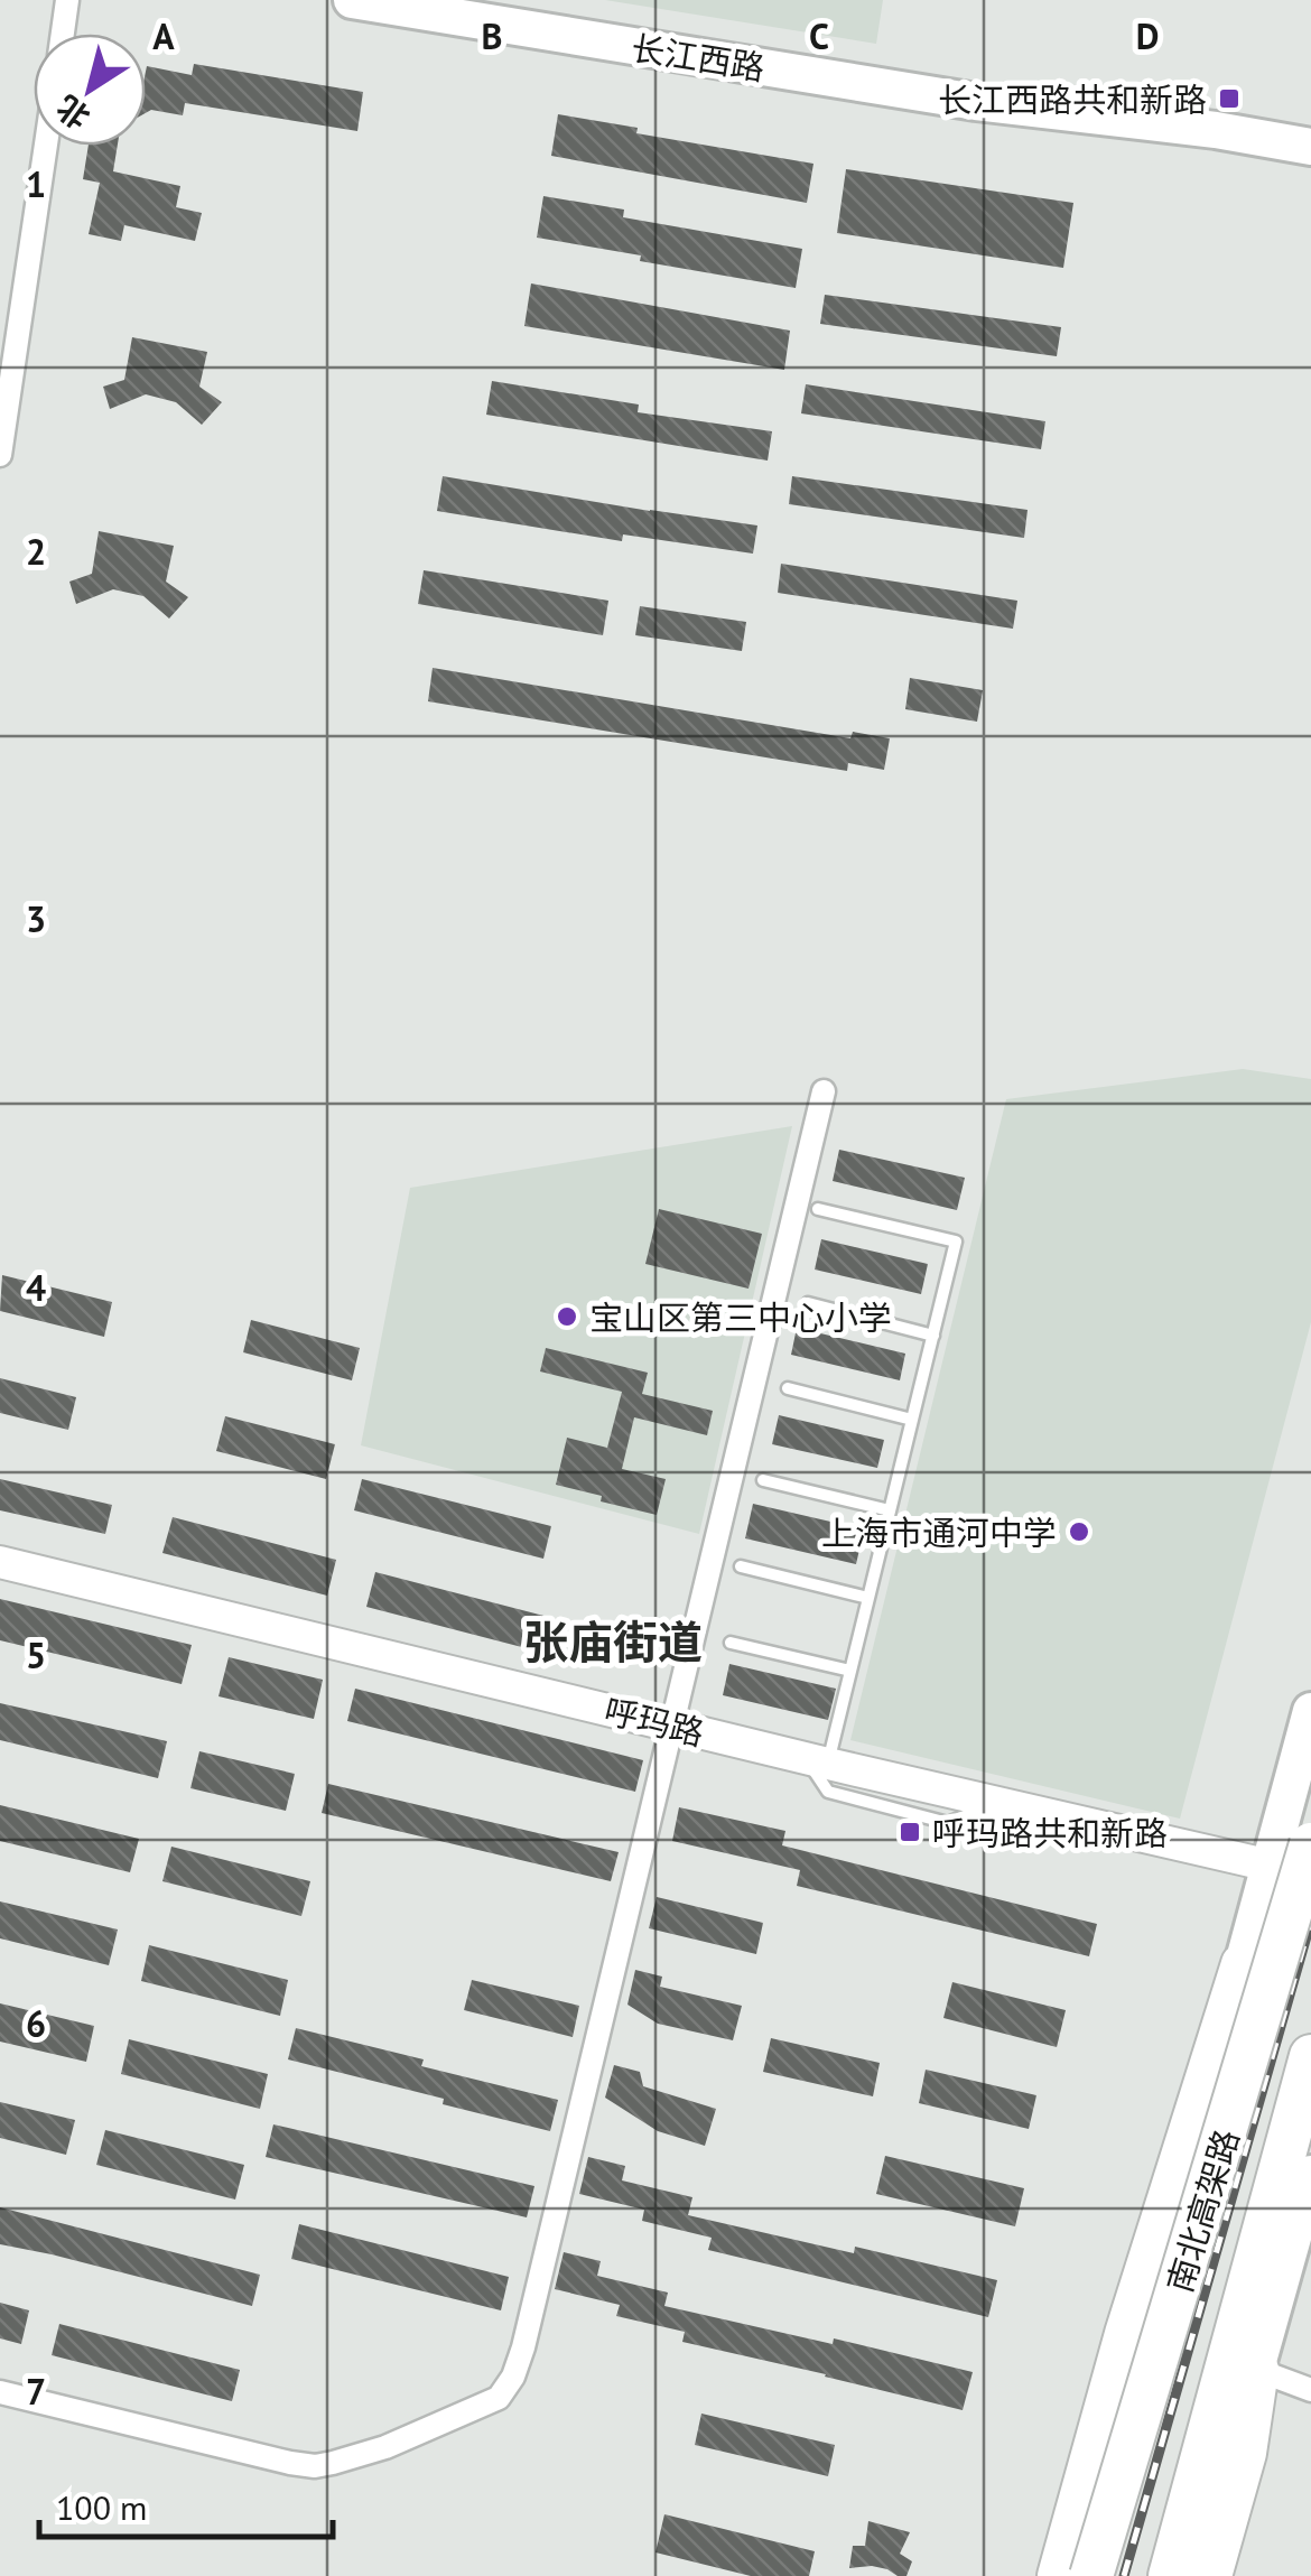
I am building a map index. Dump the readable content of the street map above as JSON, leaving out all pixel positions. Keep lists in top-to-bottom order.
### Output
{
  "streets": {
    "highway": ["南北高架路"],
    "main road": ["长江西路"],
    "street": ["呼玛路"]
  },
  "districts": ["张庙街道"],
  "places": {
    "transit": ["长江西路共和新路", "呼玛路共和新路"],
    "other": ["宝山区第三中心小学", "上海市通河中学"]
  },
  "scale_bar": "100 m",
  "north": "bottom left",
  "grid": {
    "columns": [
      "A",
      "B",
      "C",
      "D"
    ],
    "rows": [
      "1",
      "2",
      "3",
      "4",
      "5",
      "6",
      "7"
    ]
  }
}
